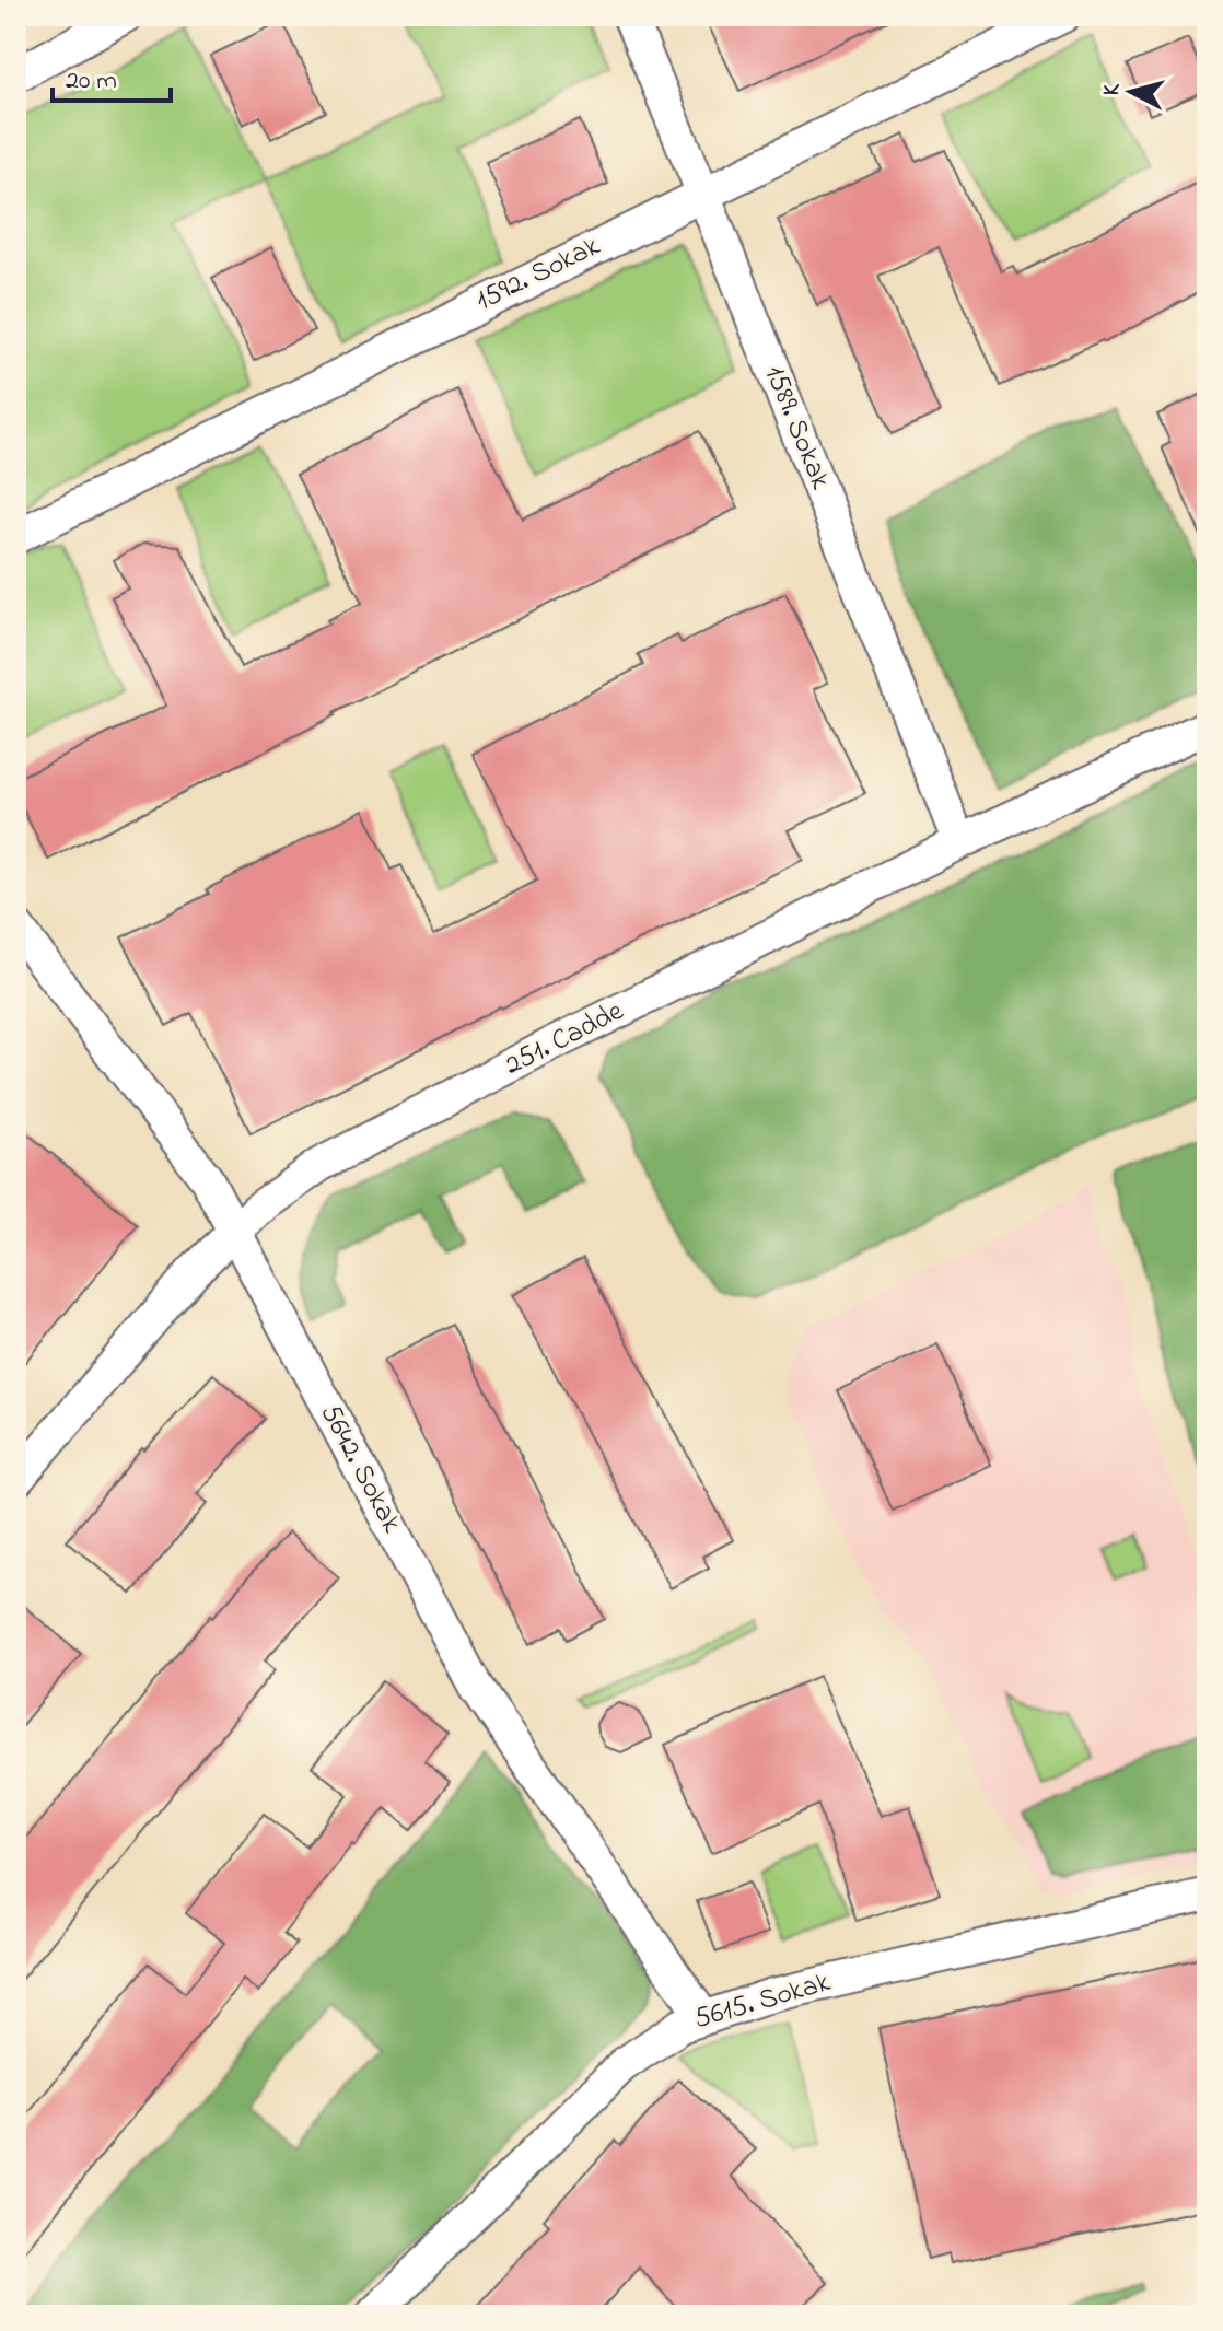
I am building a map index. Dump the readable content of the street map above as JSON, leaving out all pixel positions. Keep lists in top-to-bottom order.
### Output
{
  "streets": {
    "street": [
      "1592. Sokak",
      "1589. Sokak",
      "251. Cadde",
      "5642. Sokak",
      "5615. Sokak"
    ]
  },
  "crossings": [
    ["1592. Sokak", "1589. Sokak"],
    ["1589. Sokak", "251. Cadde"],
    ["251. Cadde", "5642. Sokak"],
    ["5642. Sokak", "5615. Sokak"]
  ],
  "scale_bar": "20 m",
  "north": "left"
}
